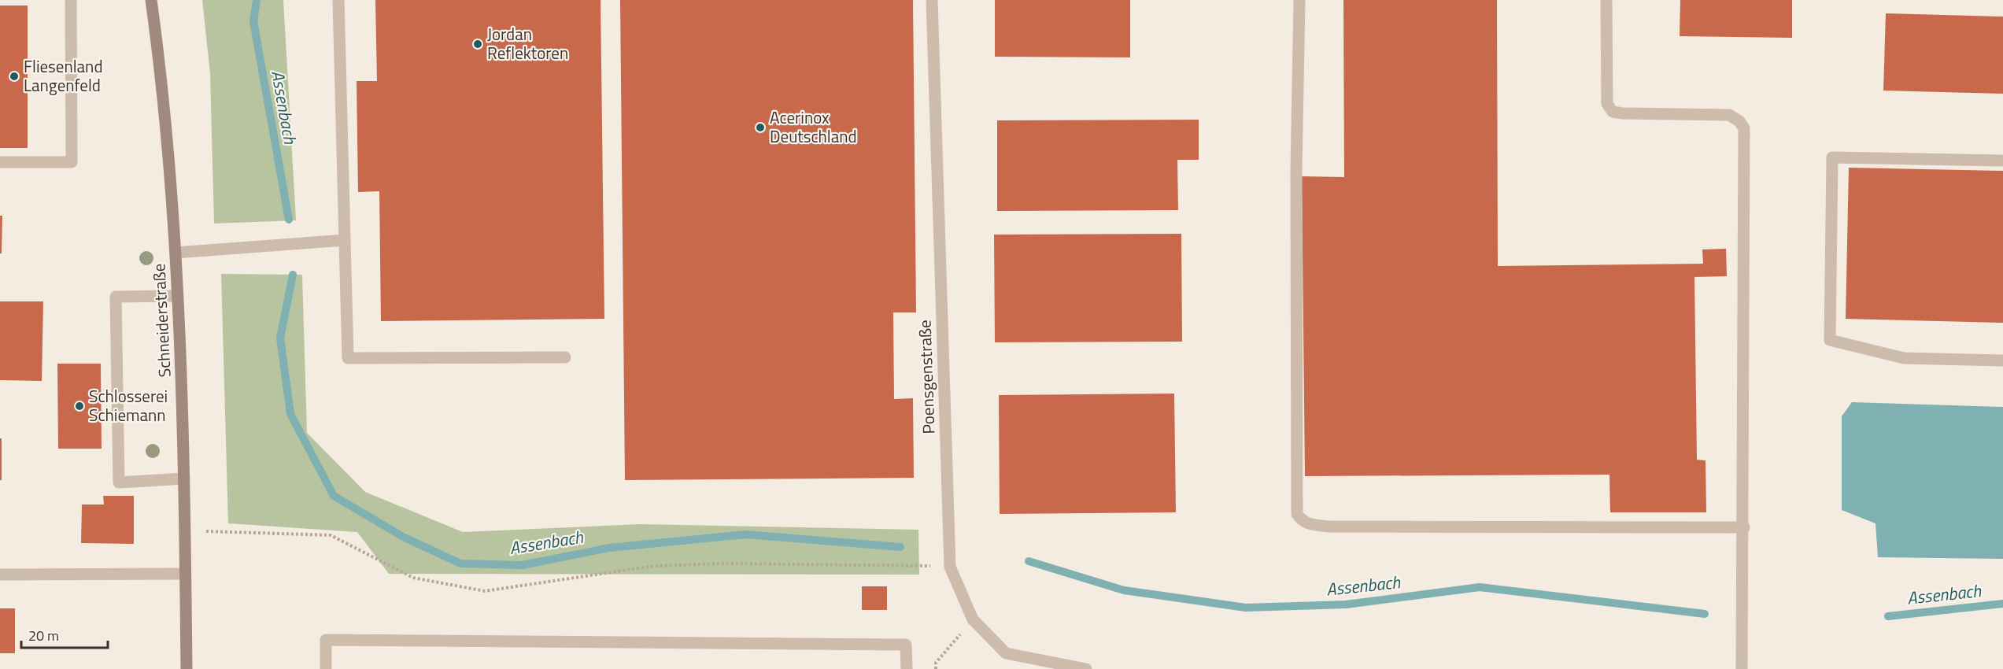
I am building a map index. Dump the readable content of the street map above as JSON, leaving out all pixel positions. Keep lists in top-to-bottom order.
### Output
{
  "streets": {
    "main road": ["Schneiderstraße"],
    "street": ["Poensgenstraße"]
  },
  "water": ["Assenbach"],
  "places": [
    "Jordan Reflektoren",
    "Fliesenland Langenfeld",
    "Acerinox Deutschland",
    "Schlosserei Schiemann"
  ],
  "scale_bar": "20 m"
}
